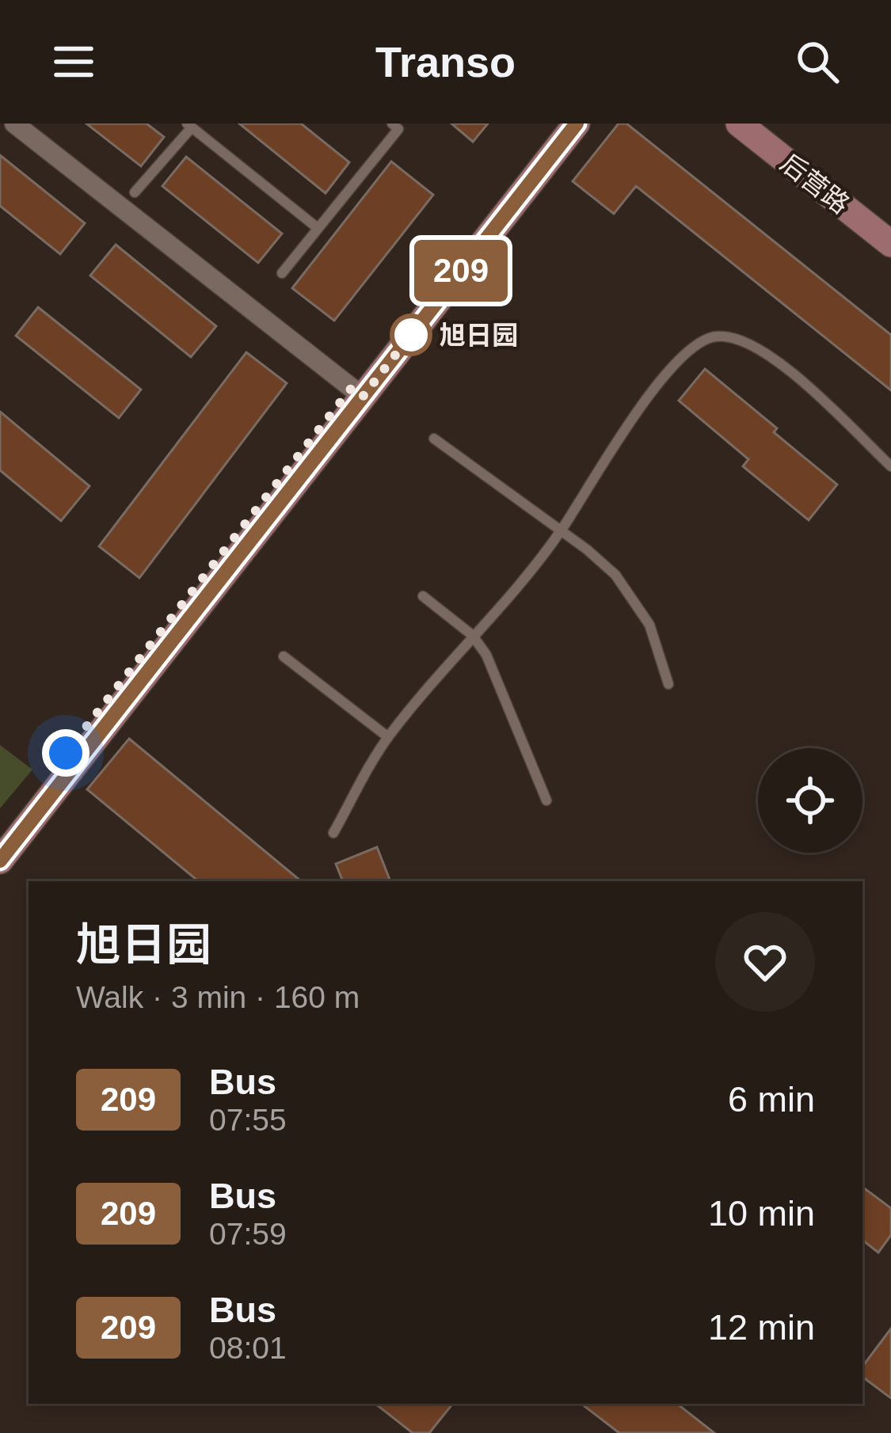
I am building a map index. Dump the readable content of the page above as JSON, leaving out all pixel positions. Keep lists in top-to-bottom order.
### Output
{
  "streets": {
    "street": ["后营路"]
  },
  "places": ["旭日园"],
  "lines": ["bus line 209"],
  "page": {
    "header": "Transo",
    "on_map": "209",
    "heading": ["旭日园", "Walk · 3 min · 160 m"],
    "list": [
      {
        "mark": "209",
        "name": "Bus",
        "note": "07:55",
        "value": "6 min"
      },
      {
        "mark": "209",
        "name": "Bus",
        "note": "07:59",
        "value": "10 min"
      },
      {
        "mark": "209",
        "name": "Bus",
        "note": "08:01",
        "value": "12 min"
      }
    ]
  }
}
